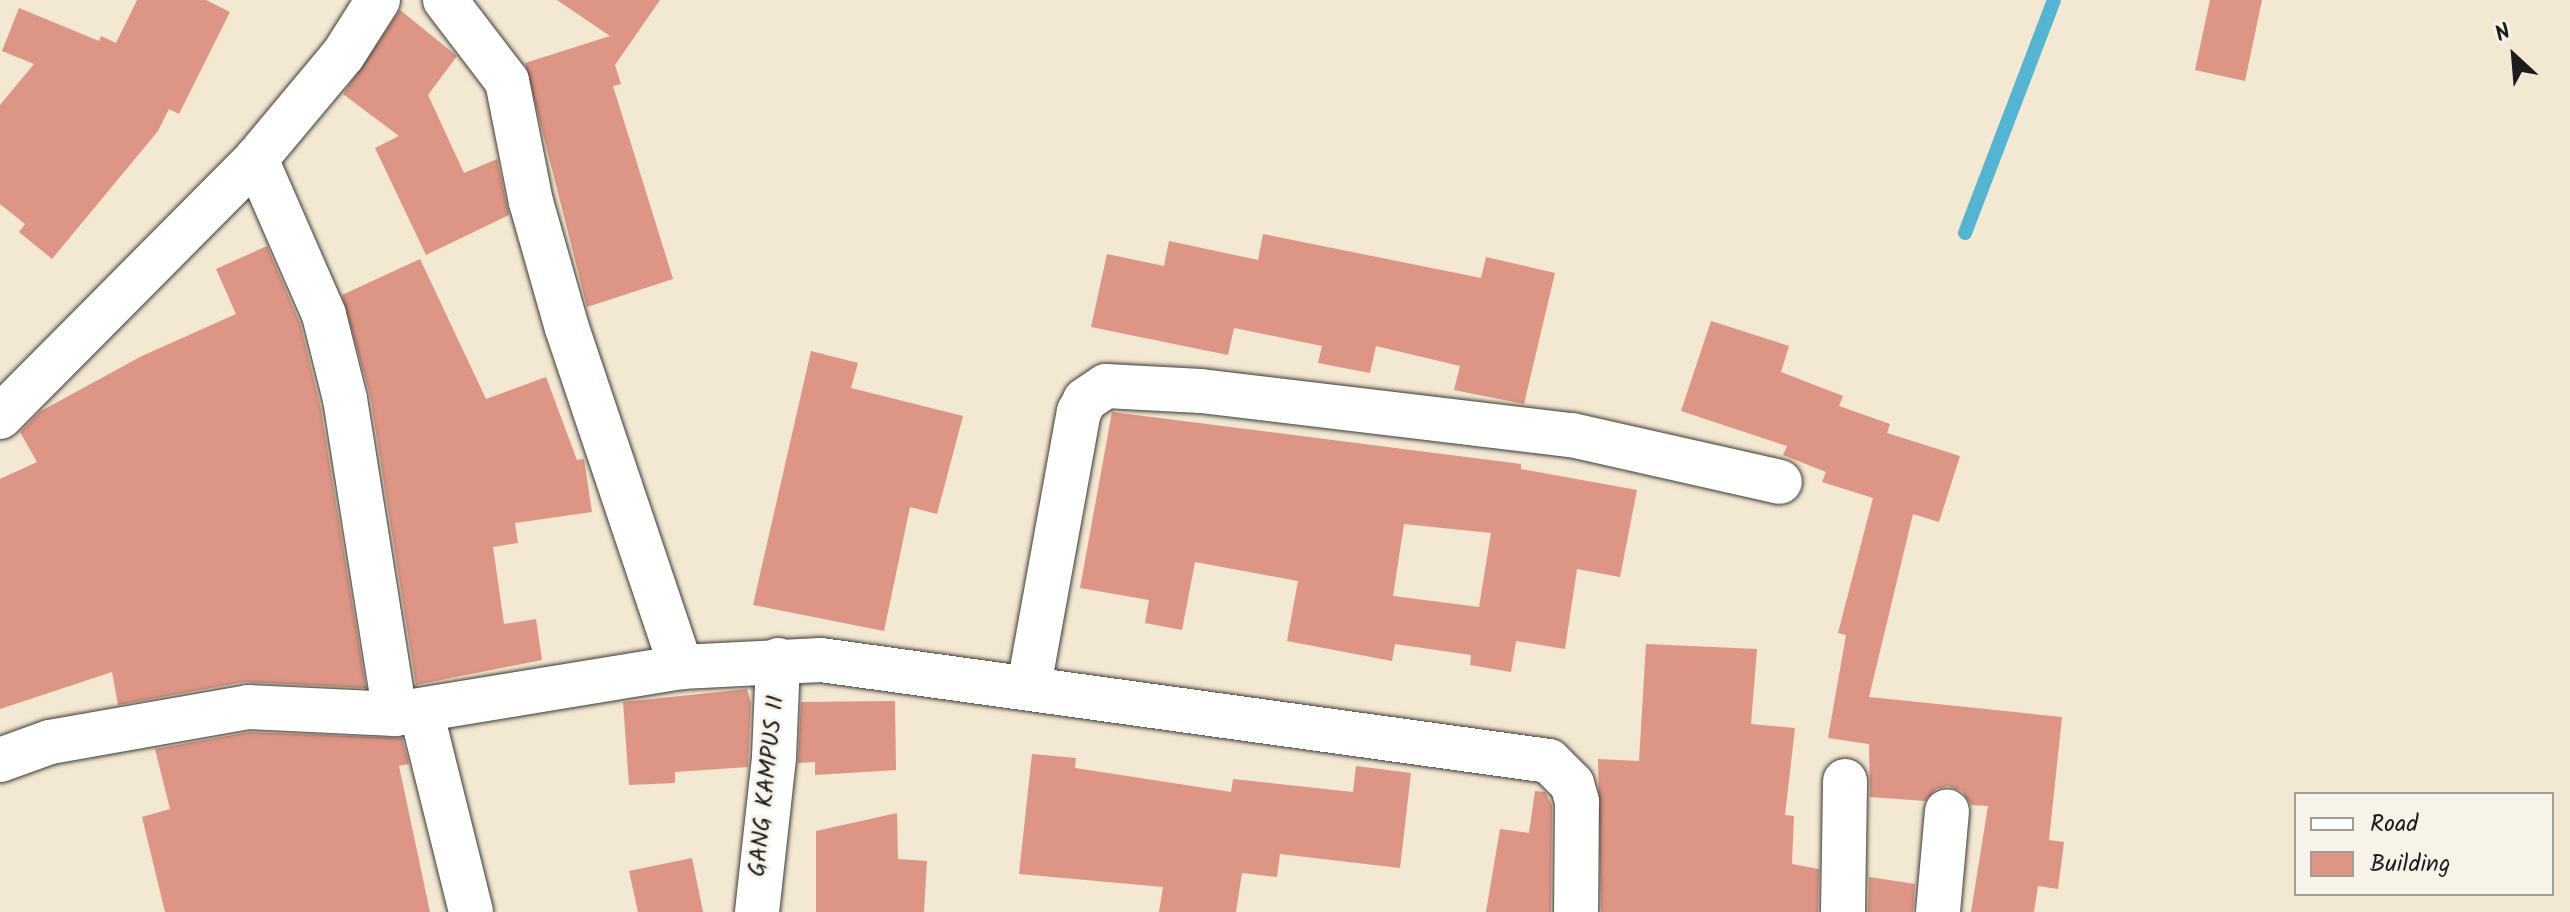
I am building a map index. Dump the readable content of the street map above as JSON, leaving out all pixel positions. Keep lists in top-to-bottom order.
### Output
{
  "streets": {
    "street": ["GANG KAMPUS II"]
  },
  "legend": ["Road", "Building"],
  "north": "top left"
}
